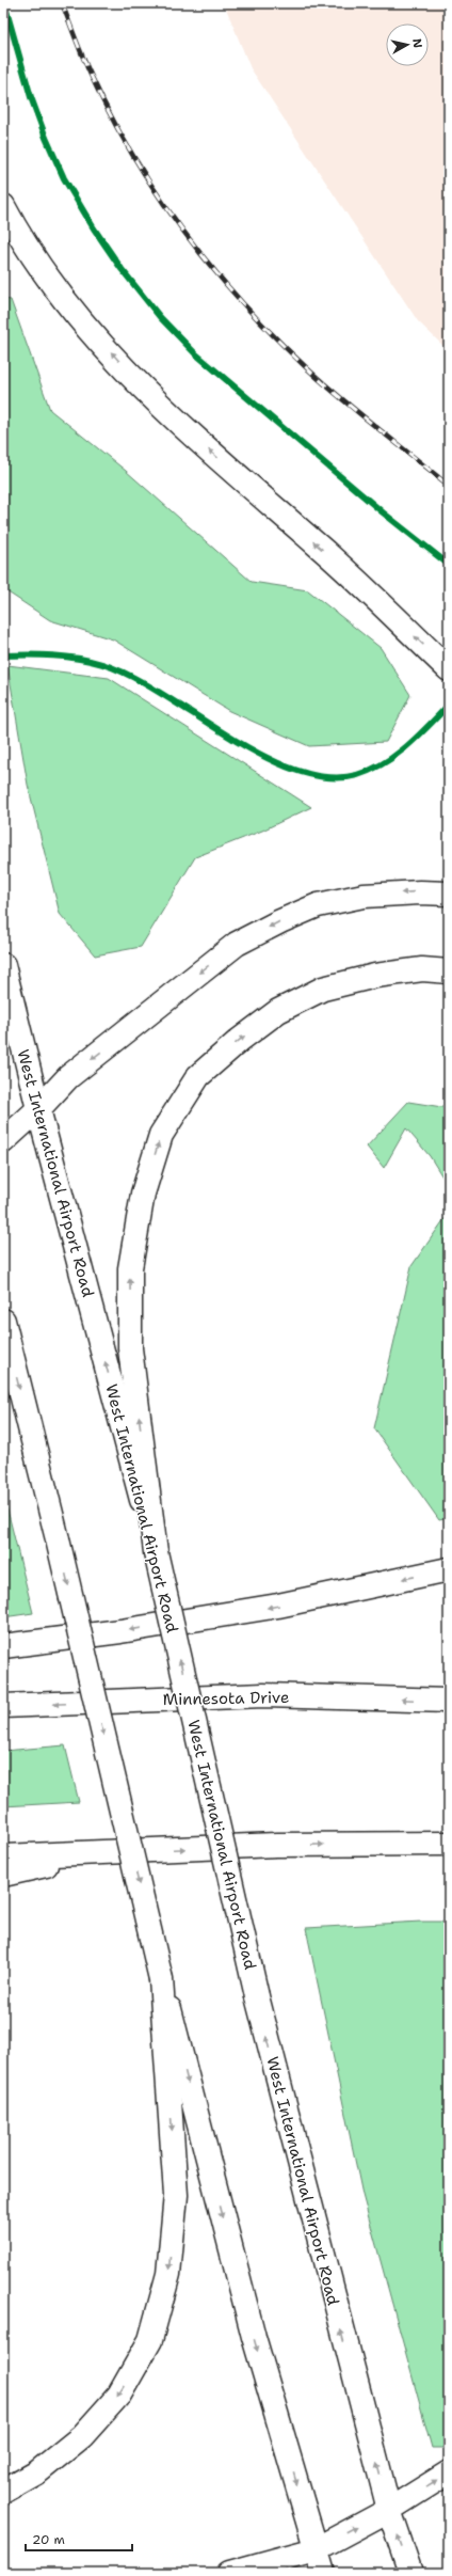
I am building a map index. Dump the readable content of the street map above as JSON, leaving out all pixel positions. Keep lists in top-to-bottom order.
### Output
{
  "streets": {
    "main road": ["West International Airport Road", "Minnesota Drive"]
  },
  "scale_bar": "20 m",
  "north": "right"
}
